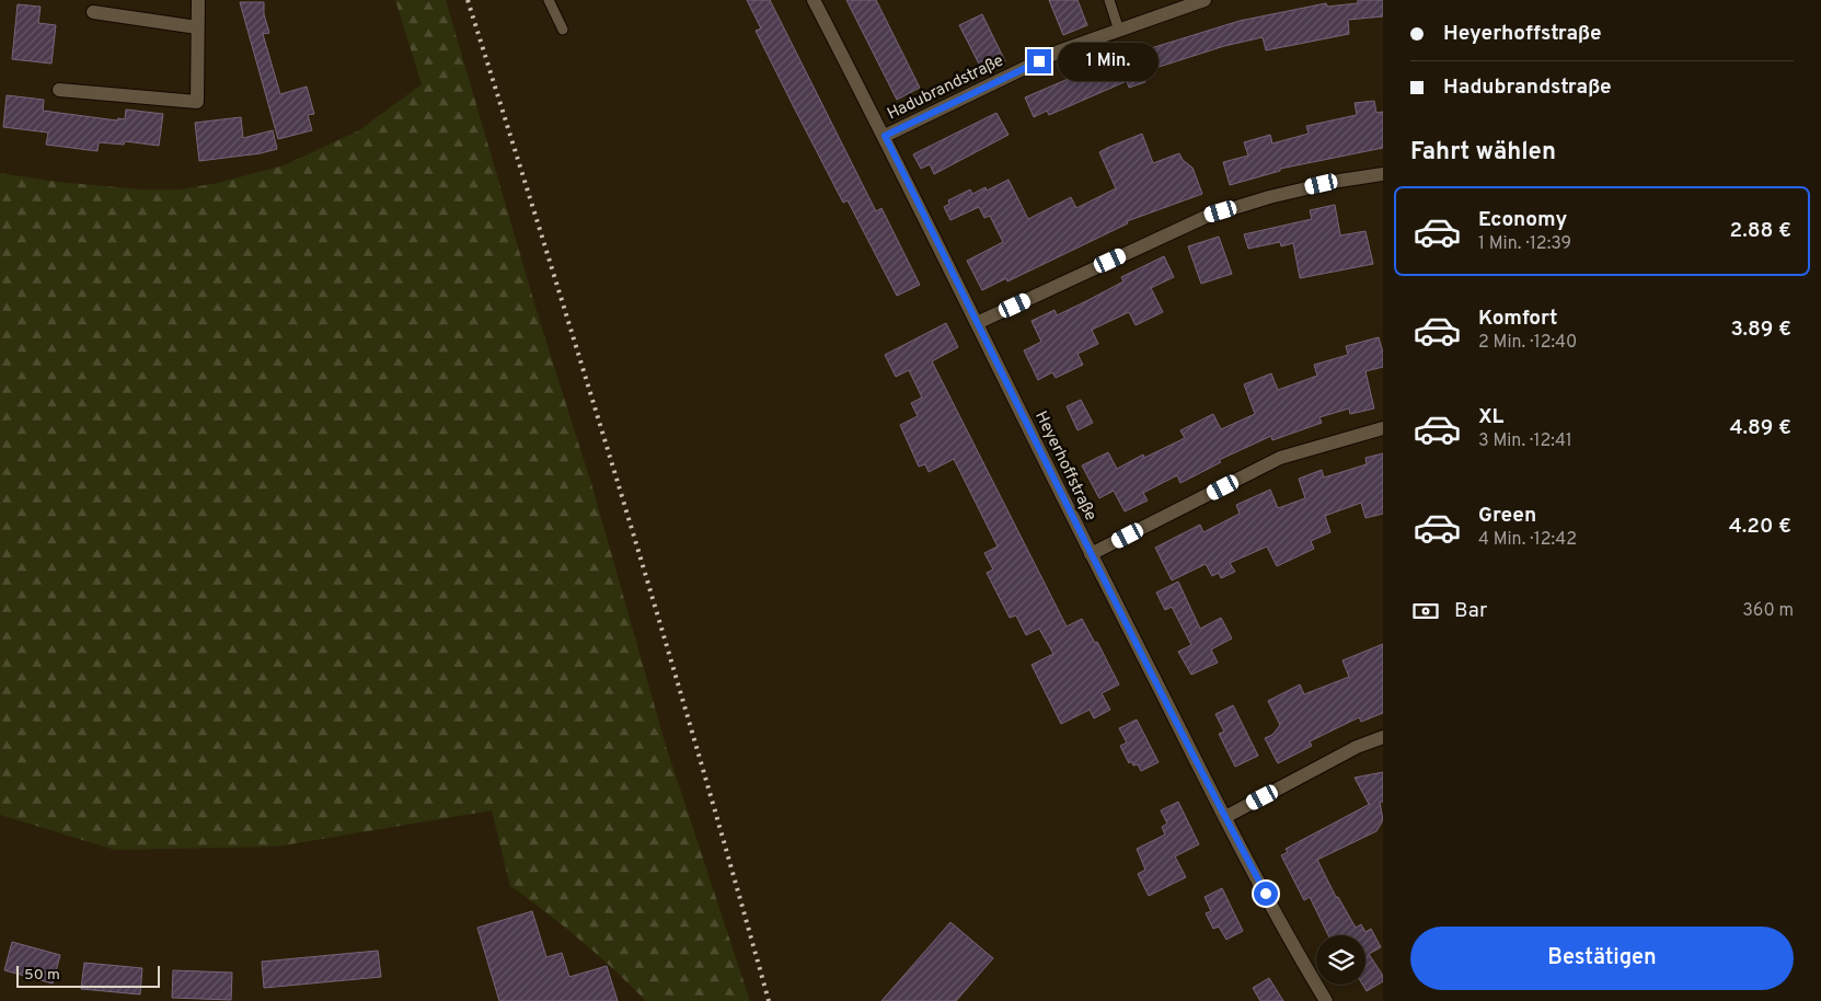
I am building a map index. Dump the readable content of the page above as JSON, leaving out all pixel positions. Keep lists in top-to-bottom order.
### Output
{
  "streets": {
    "street": ["Hadubrandstraße", "Heyerhoffstraße"]
  },
  "crossings": [
    ["Hadubrandstraße", "Heyerhoffstraße"]
  ],
  "scale_bar": "50 m",
  "page": {
    "banner": ["Heyerhoffstraße", "Hadubrandstraße"],
    "bubble": "1 Min.",
    "heading": "Fahrt wählen",
    "list": [
      {
        "name": "Economy",
        "note": "1 Min. · 12:39",
        "value": "2.88 €"
      },
      {
        "name": "Komfort",
        "note": "2 Min. · 12:40",
        "value": "3.89 €"
      },
      {
        "name": "XL",
        "note": "3 Min. · 12:41",
        "value": "4.89 €"
      },
      {
        "name": "Green",
        "note": "4 Min. · 12:42",
        "value": "4.20 €"
      }
    ],
    "pay": ["Bar", "360 m"],
    "buttons": "Bestätigen",
    "scale": "50 m"
  }
}
